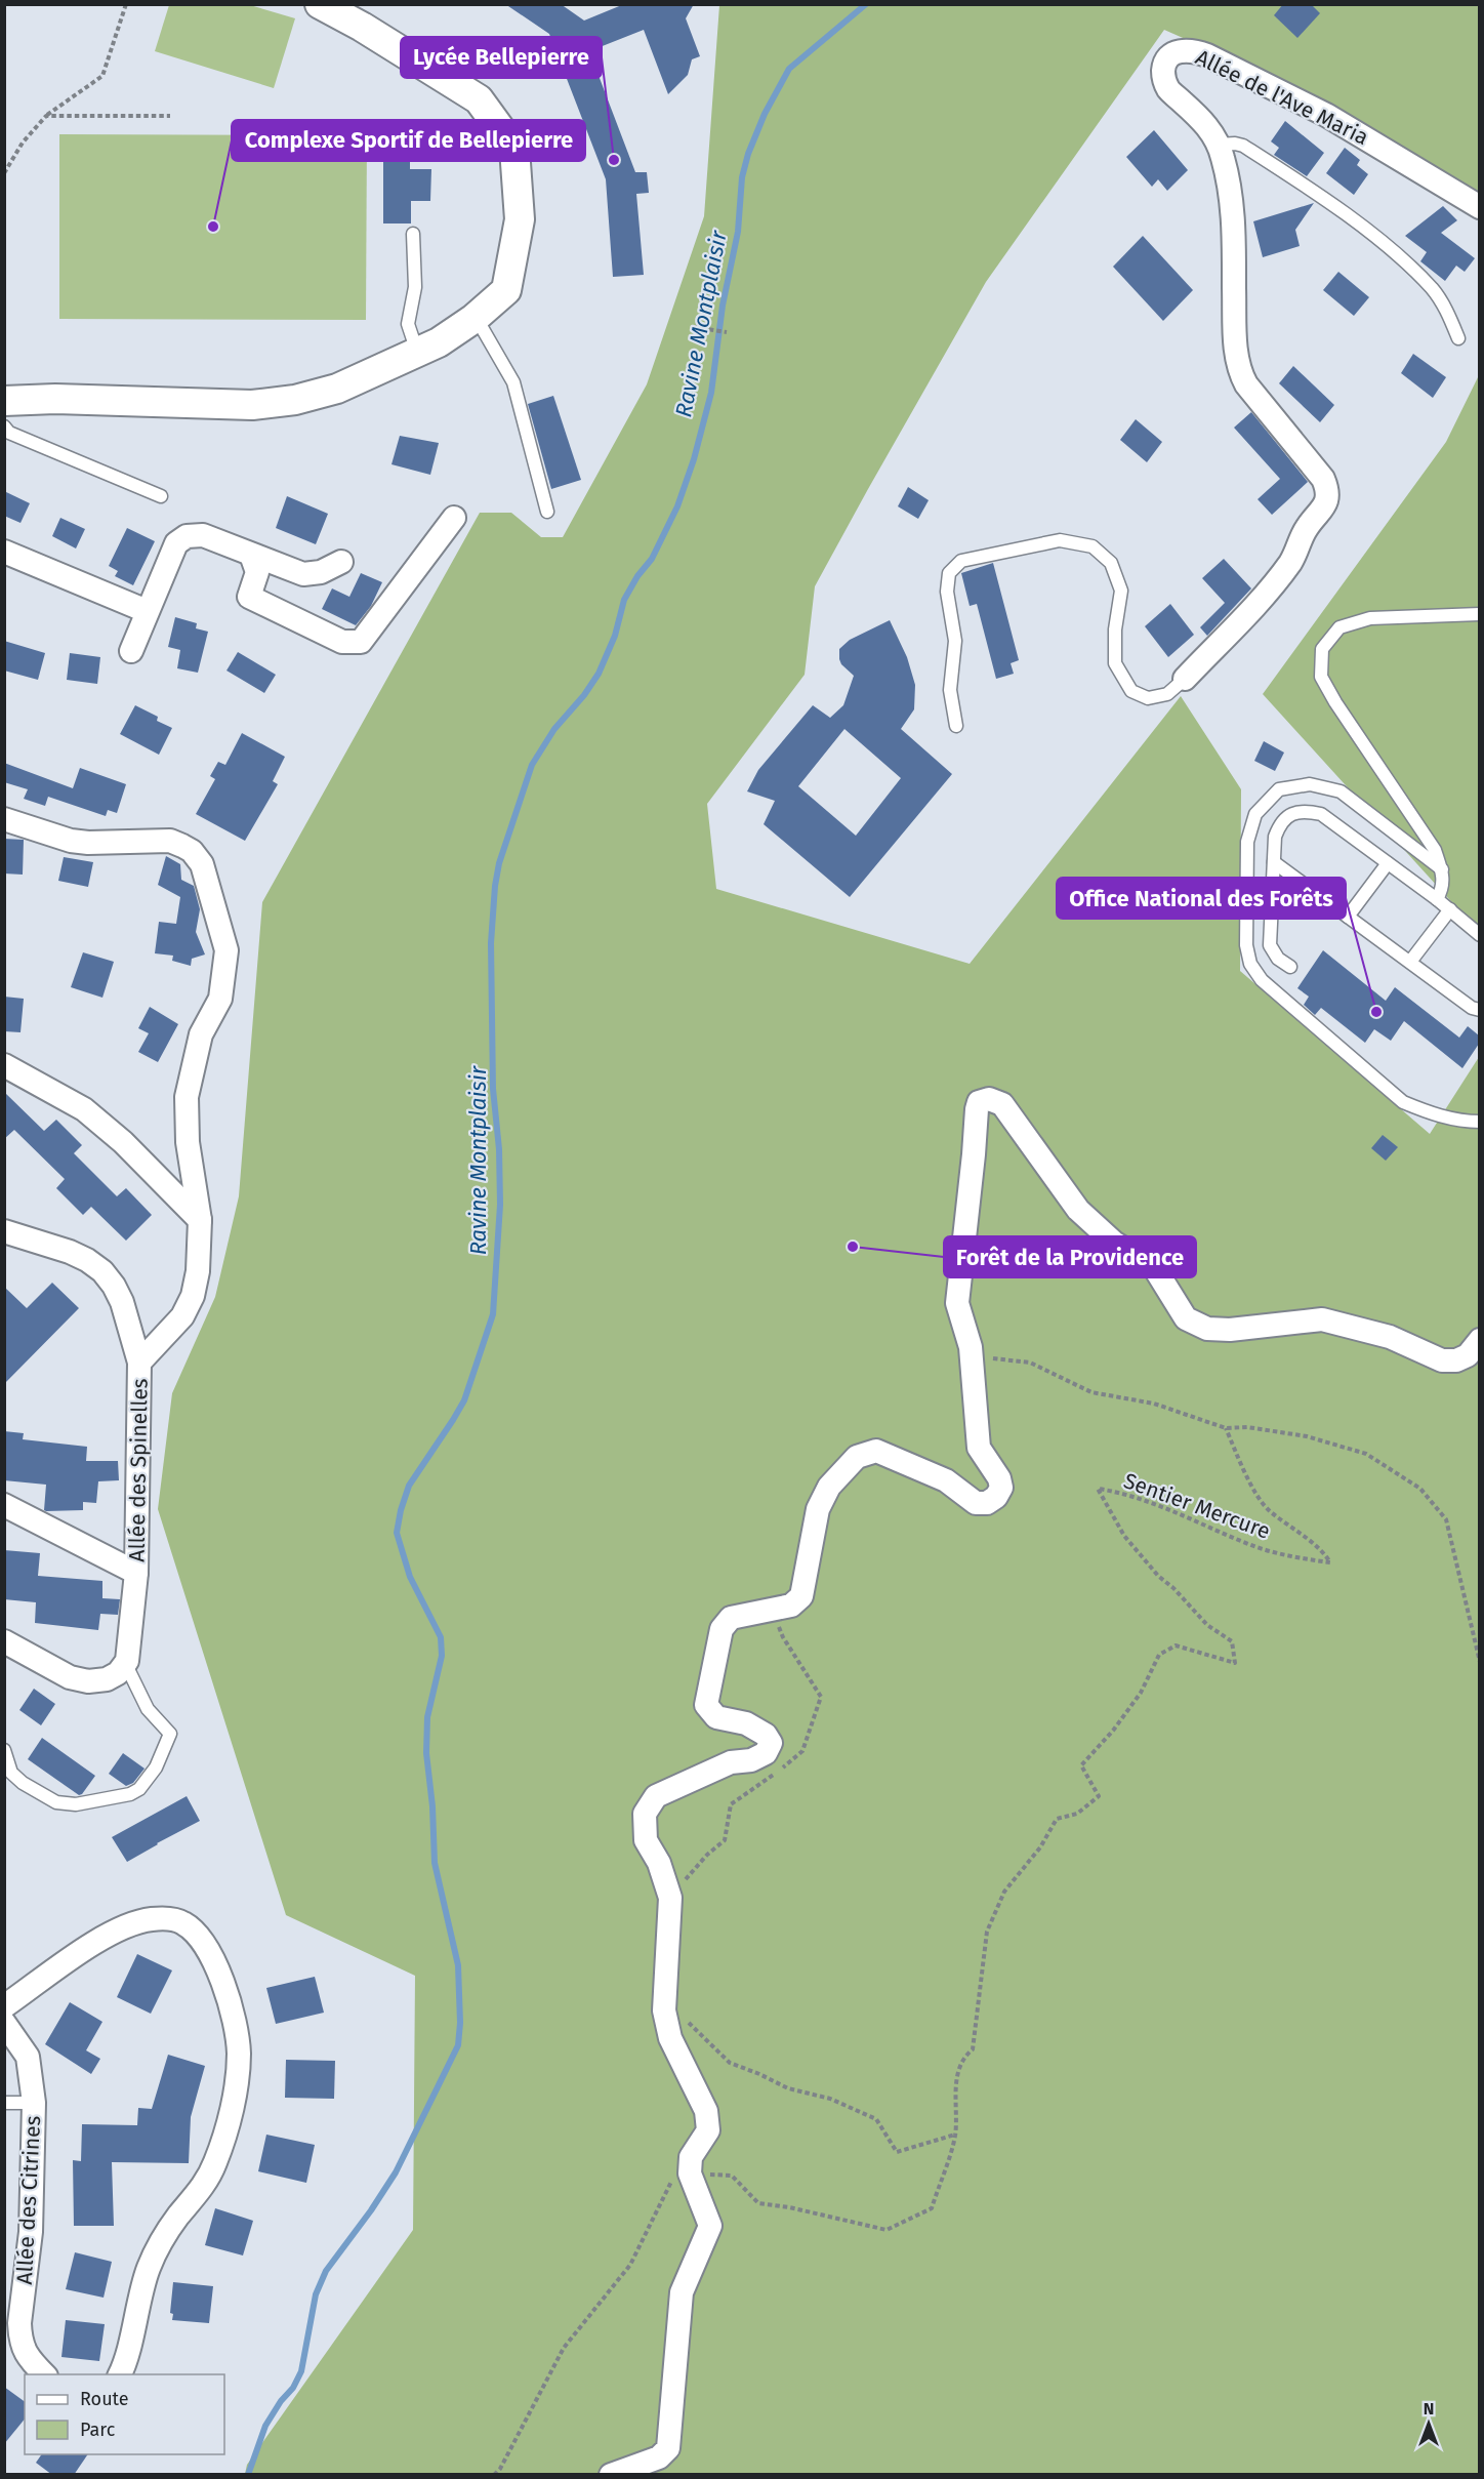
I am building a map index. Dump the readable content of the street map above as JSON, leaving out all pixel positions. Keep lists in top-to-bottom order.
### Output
{
  "streets": {
    "street": ["Allée de l'Ave Maria", "Allée des Spinelles", "Allée des Citrines"],
    "path": ["Sentier Mercure"]
  },
  "water": ["Ravine Montplaisir"],
  "places": [
    "Lycée Bellepierre",
    "Complexe Sportif de Bellepierre",
    "Office National des Forêts",
    "Forêt de la Providence"
  ],
  "legend": ["Route", "Parc"],
  "north": "top"
}
